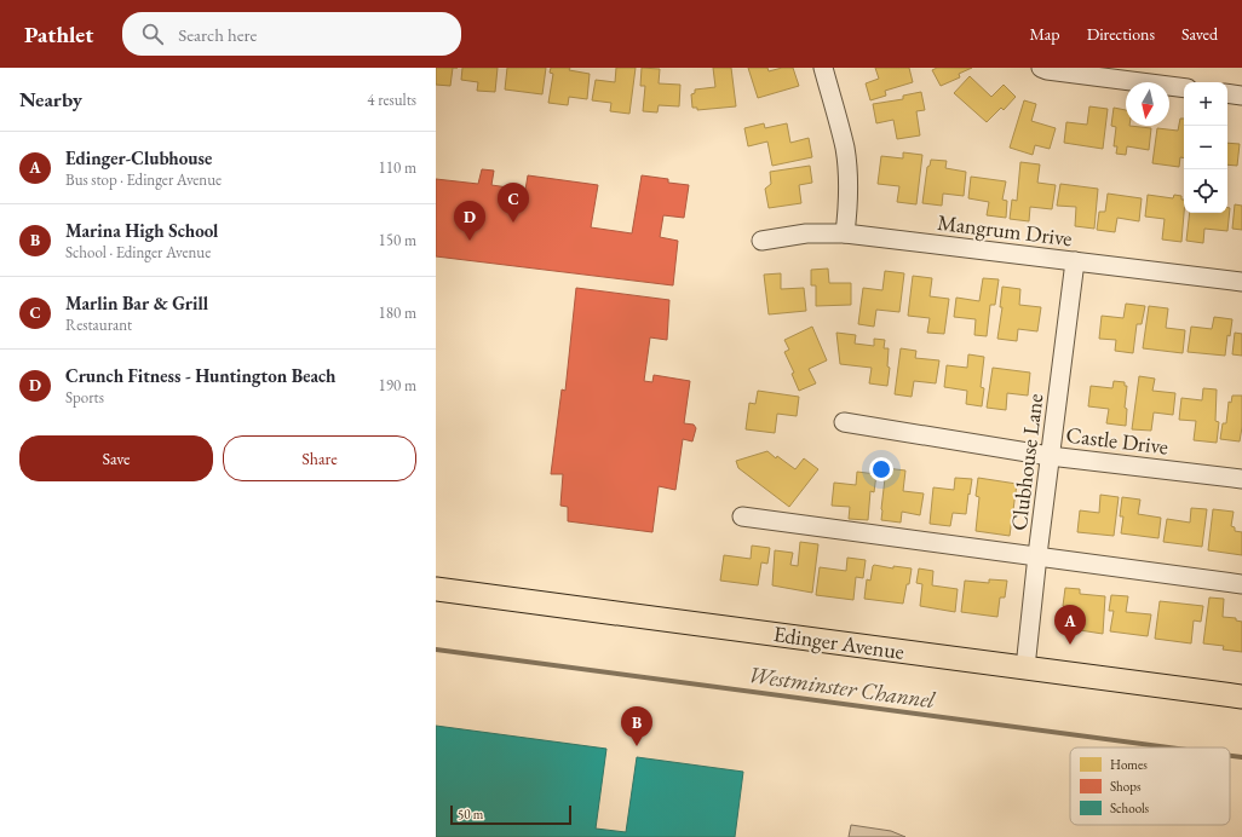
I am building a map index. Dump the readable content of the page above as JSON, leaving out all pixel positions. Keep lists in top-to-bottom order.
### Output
{
  "streets": {
    "main road": ["Edinger Avenue"],
    "street": ["Mangrum Drive", "Castle Drive", "Clubhouse Lane"]
  },
  "crossings": [
    ["Mangrum Drive", "Clubhouse Lane"],
    ["Castle Drive", "Clubhouse Lane"],
    ["Clubhouse Lane", "Edinger Avenue"]
  ],
  "water": ["Westminster Channel"],
  "legend": ["Homes", "Shops", "Schools"],
  "scale_bar": "50 m",
  "north": "bottom",
  "page": {
    "header": "Pathlet",
    "search": "Search here",
    "nav": ["Map", "Directions", "Saved"],
    "heading": ["Nearby", "4 results"],
    "map_buttons": ["+", "−"],
    "list": [
      {
        "mark": "A",
        "name": "Edinger-Clubhouse",
        "note": "Bus stop · Edinger Avenue",
        "value": "110 m"
      },
      {
        "mark": "B",
        "name": "Marina High School",
        "note": "School · Edinger Avenue",
        "value": "150 m"
      },
      {
        "mark": "C",
        "name": "Marlin Bar & Grill",
        "note": "Restaurant",
        "value": "180 m"
      },
      {
        "mark": "D",
        "name": "Crunch Fitness - Huntington Beach",
        "note": "Sports",
        "value": "190 m"
      }
    ],
    "pins": [
      "C",
      "D",
      "A",
      "B"
    ],
    "buttons": ["Save", "Share"],
    "scale": "50 m"
  }
}
